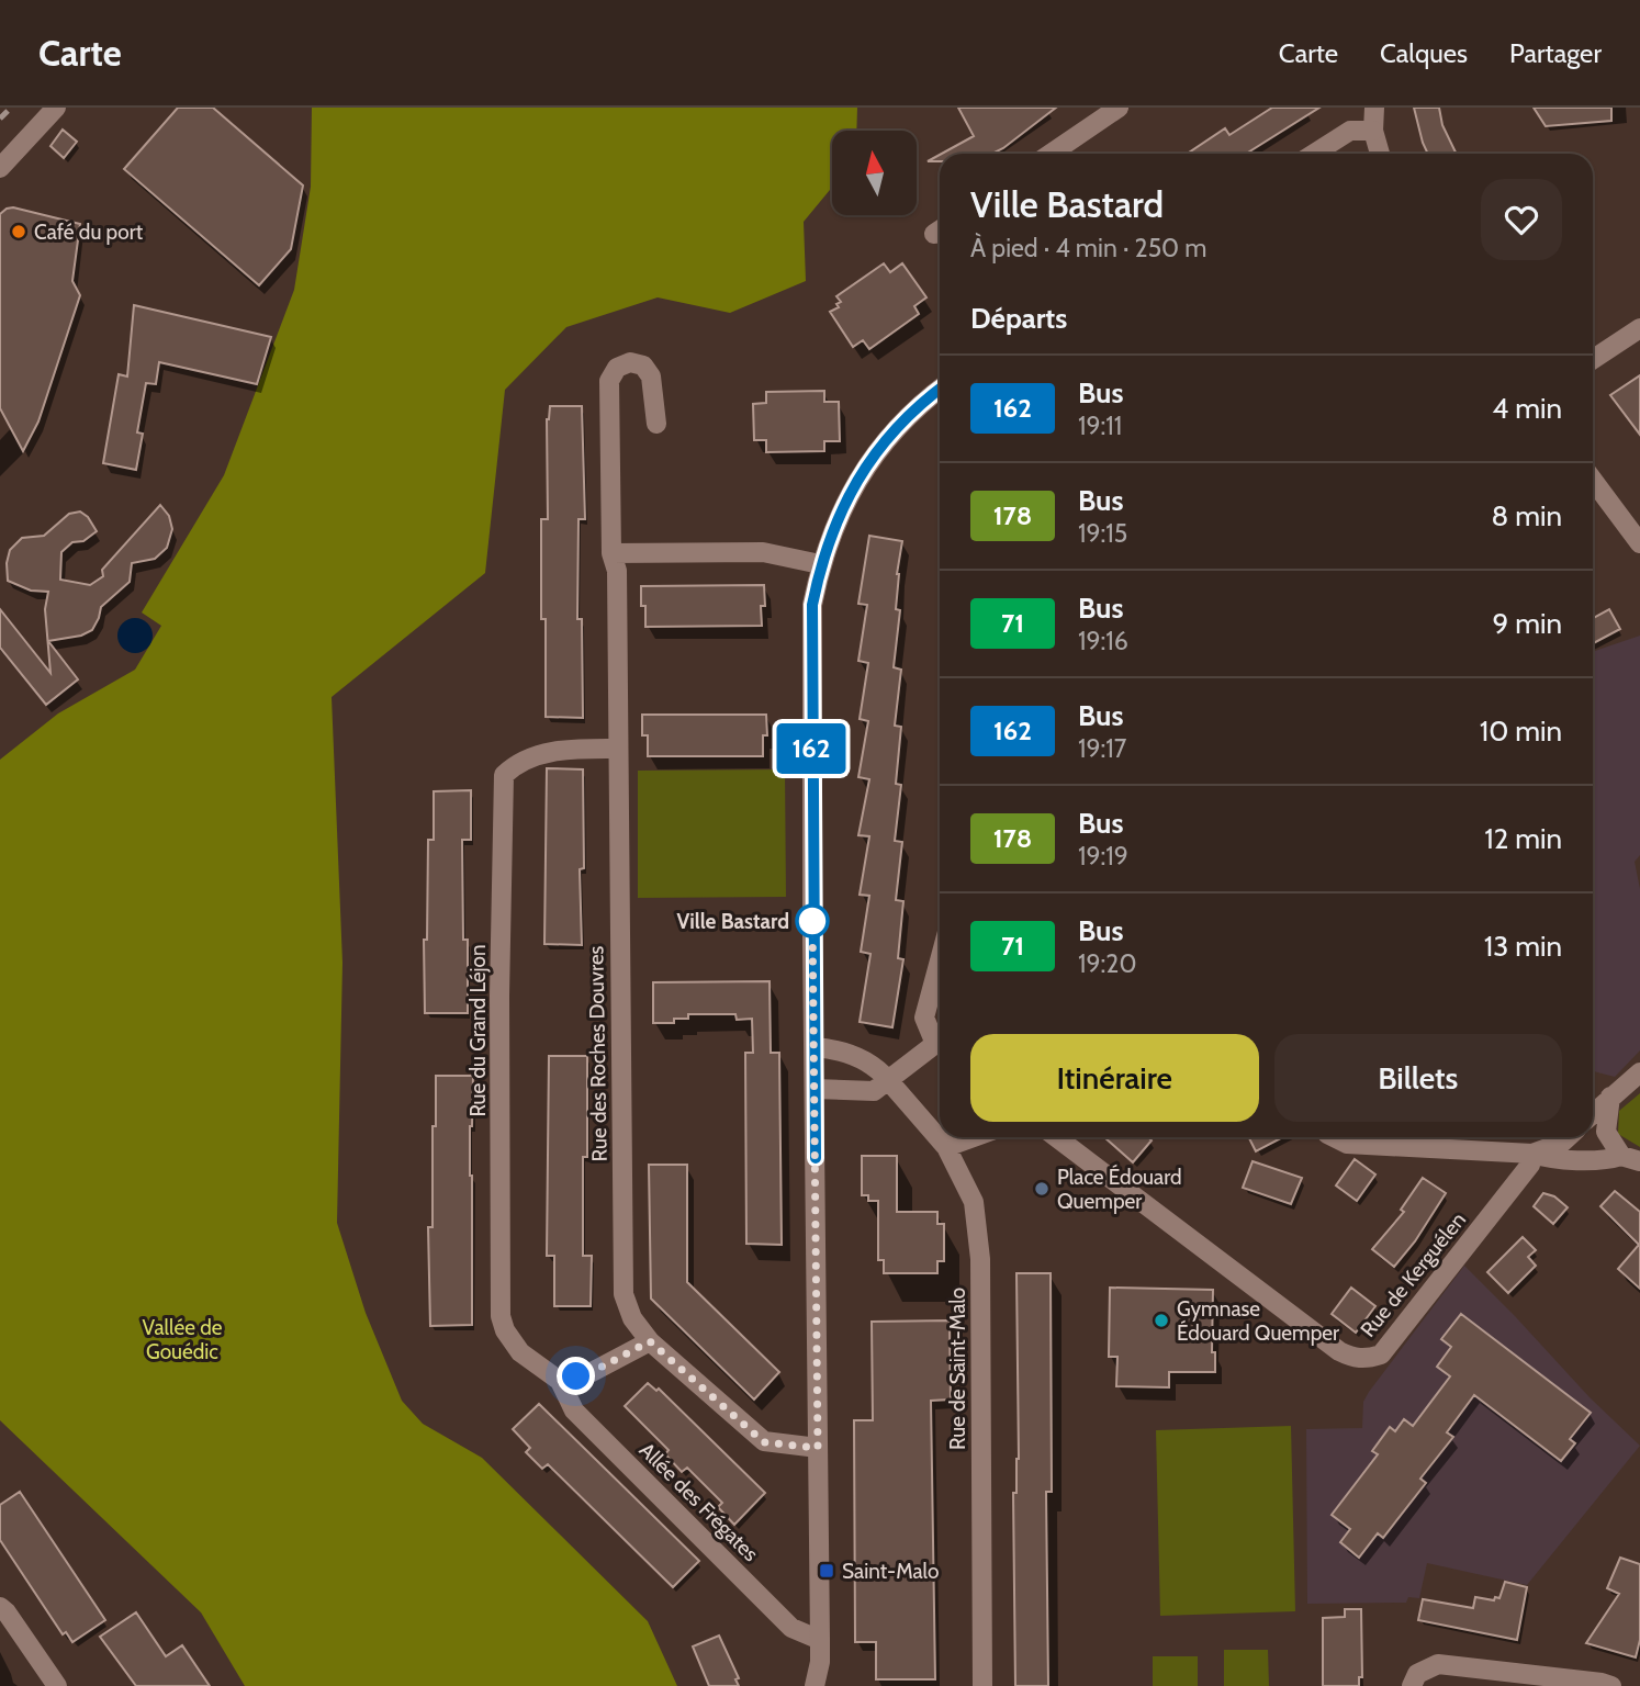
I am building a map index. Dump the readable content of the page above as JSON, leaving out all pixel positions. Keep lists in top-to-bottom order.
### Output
{
  "streets": {
    "street": [
      "Rue du Grand Léjon",
      "Rue des Roches Douvres",
      "Rue de Kerguélen",
      "Rue de Saint-Malo",
      "Allée des Frégates"
    ]
  },
  "crossings": [
    ["Rue du Grand Léjon", "Rue des Roches Douvres"],
    ["Rue du Grand Léjon", "Allée des Frégates"]
  ],
  "parks": ["Vallée de Gouédic"],
  "places": {
    "other": [
      "Café du port",
      "Ville Bastard",
      "Place Édouard Quemper",
      "Gymnase Édouard Quemper"
    ],
    "transit": ["Saint-Malo"]
  },
  "lines": ["bus line 162"],
  "north": "top",
  "page": {
    "header": "Carte",
    "nav": ["Carte", "Calques", "Partager"],
    "on_map": "162",
    "heading": [
      ["Ville Bastard", "À pied · 4 min · 250 m"],
      "Départs"
    ],
    "list": [
      {
        "mark": "162",
        "name": "Bus",
        "note": "19:11",
        "value": "4 min"
      },
      {
        "mark": "178",
        "name": "Bus",
        "note": "19:15",
        "value": "8 min"
      },
      {
        "mark": "71",
        "name": "Bus",
        "note": "19:16",
        "value": "9 min"
      },
      {
        "mark": "162",
        "name": "Bus",
        "note": "19:17",
        "value": "10 min"
      },
      {
        "mark": "178",
        "name": "Bus",
        "note": "19:19",
        "value": "12 min"
      },
      {
        "mark": "71",
        "name": "Bus",
        "note": "19:20",
        "value": "13 min"
      }
    ],
    "buttons": ["Itinéraire", "Billets"]
  }
}
